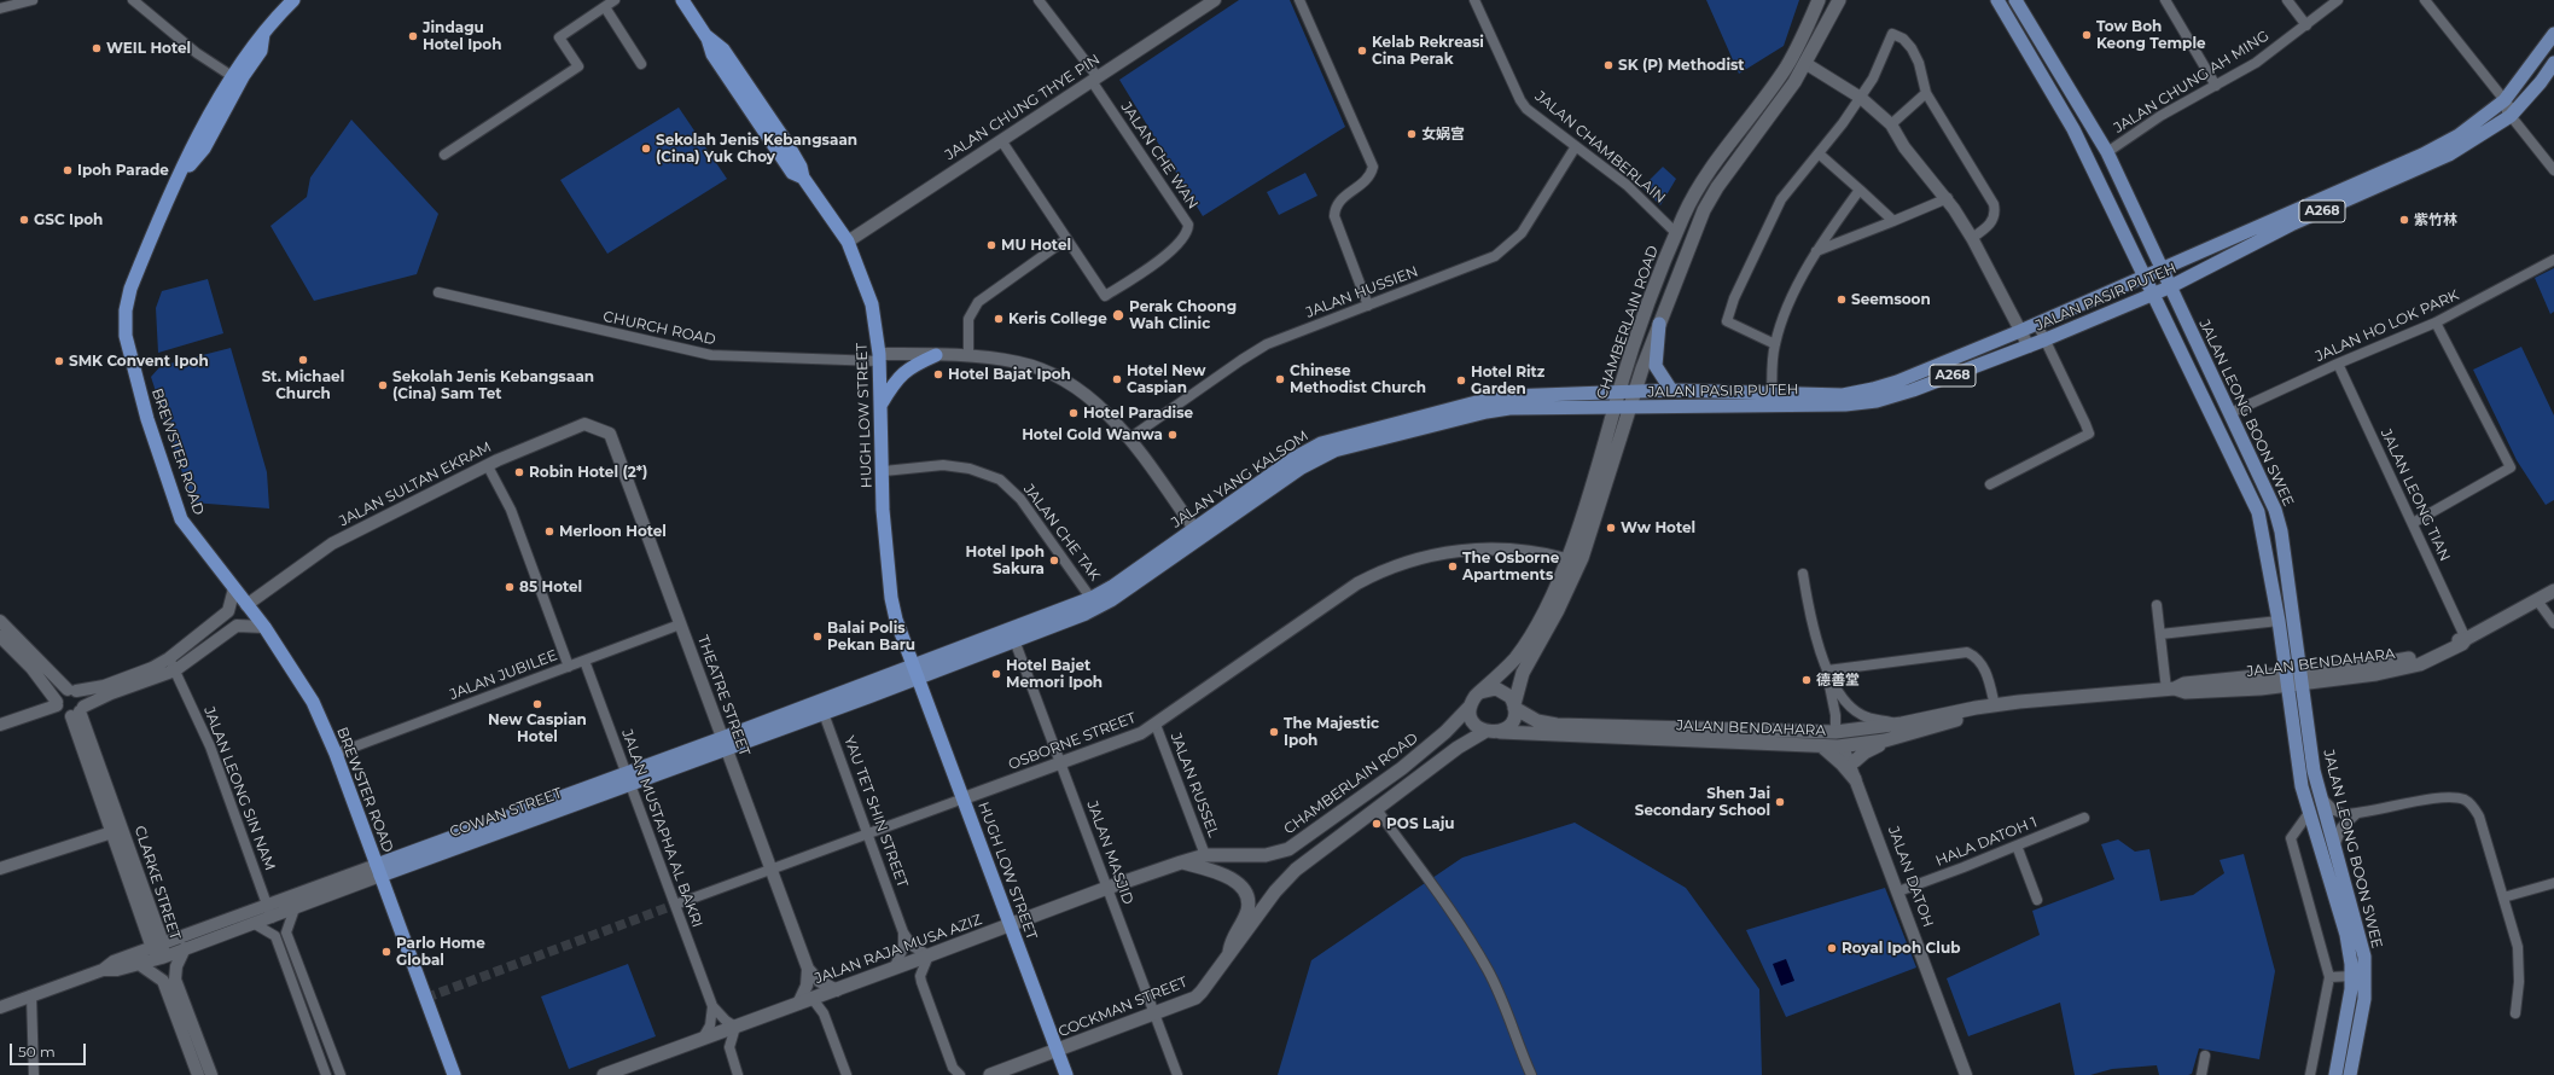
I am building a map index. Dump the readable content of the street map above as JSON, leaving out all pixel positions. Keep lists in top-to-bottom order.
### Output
{
  "streets": {
    "highway": ["HUGH LOW STREET", "BREWSTER ROAD"],
    "main road": [
      "A268",
      "JALAN PASIR PUTEH",
      "CHAMBERLAIN ROAD",
      "JALAN LEONG BOON SWEE",
      "JALAN YANG KALSOM",
      "JALAN BENDAHARA",
      "COWAN STREET",
      "JALAN RAJA MUSA AZIZ",
      "COCKMAN STREET"
    ],
    "street": [
      "JALAN CHUNG AH MING",
      "JALAN CHUNG THYE PIN",
      "JALAN CHAMBERLAIN",
      "JALAN CHE WAN",
      "JALAN HUSSIEN",
      "JALAN HO LOK PARK",
      "CHURCH ROAD",
      "JALAN SULTAN EKRAM",
      "JALAN LEONG TIAN",
      "JALAN CHE TAK",
      "JALAN JUBILEE",
      "THEATRE STREET",
      "OSBORNE STREET",
      "JALAN RUSSEL",
      "JALAN LEONG SIN NAM",
      "YAU TET SHIN STREET",
      "JALAN MUSTAPHA AL BAKRI",
      "HALA DATOH 1",
      "JALAN MASJID",
      "JALAN DATOH",
      "CLARKE STREET"
    ]
  },
  "crossings": [
    ["JALAN CHUNG AH MING", "JALAN LEONG BOON SWEE"],
    ["JALAN CHUNG THYE PIN", "JALAN CHE WAN"],
    ["JALAN CHUNG THYE PIN", "HUGH LOW STREET"],
    ["JALAN CHAMBERLAIN", "JALAN HUSSIEN"],
    ["JALAN CHAMBERLAIN", "CHAMBERLAIN ROAD"],
    ["JALAN PASIR PUTEH", "CHAMBERLAIN ROAD"],
    ["JALAN PASIR PUTEH", "JALAN LEONG BOON SWEE"],
    ["JALAN PASIR PUTEH", "JALAN YANG KALSOM"],
    ["CHAMBERLAIN ROAD", "JALAN YANG KALSOM"],
    ["CHAMBERLAIN ROAD", "JALAN BENDAHARA"],
    ["CHAMBERLAIN ROAD", "OSBORNE STREET"],
    ["CHAMBERLAIN ROAD", "JALAN RUSSEL"],
    ["CHAMBERLAIN ROAD", "JALAN RAJA MUSA AZIZ"],
    ["JALAN HO LOK PARK", "JALAN LEONG BOON SWEE"],
    ["JALAN HO LOK PARK", "JALAN LEONG TIAN"],
    ["CHURCH ROAD", "HUGH LOW STREET"],
    ["JALAN LEONG BOON SWEE", "JALAN BENDAHARA"],
    ["HUGH LOW STREET", "JALAN YANG KALSOM"],
    ["HUGH LOW STREET", "JALAN CHE TAK"],
    ["HUGH LOW STREET", "OSBORNE STREET"],
    ["HUGH LOW STREET", "COWAN STREET"],
    ["HUGH LOW STREET", "JALAN RAJA MUSA AZIZ"],
    ["HUGH LOW STREET", "COCKMAN STREET"],
    ["BREWSTER ROAD", "JALAN SULTAN EKRAM"],
    ["BREWSTER ROAD", "JALAN JUBILEE"],
    ["BREWSTER ROAD", "COWAN STREET"],
    ["JALAN YANG KALSOM", "JALAN CHE TAK"],
    ["JALAN YANG KALSOM", "COWAN STREET"],
    ["JALAN YANG KALSOM", "JALAN MASJID"],
    ["JALAN SULTAN EKRAM", "THEATRE STREET"],
    ["JALAN LEONG TIAN", "JALAN BENDAHARA"],
    ["JALAN BENDAHARA", "JALAN DATOH"],
    ["JALAN JUBILEE", "THEATRE STREET"],
    ["JALAN JUBILEE", "JALAN MUSTAPHA AL BAKRI"],
    ["THEATRE STREET", "OSBORNE STREET"],
    ["THEATRE STREET", "COWAN STREET"],
    ["THEATRE STREET", "JALAN RAJA MUSA AZIZ"],
    ["OSBORNE STREET", "JALAN RUSSEL"],
    ["OSBORNE STREET", "YAU TET SHIN STREET"],
    ["OSBORNE STREET", "JALAN MUSTAPHA AL BAKRI"],
    ["OSBORNE STREET", "JALAN MASJID"],
    ["JALAN RUSSEL", "JALAN RAJA MUSA AZIZ"],
    ["JALAN LEONG SIN NAM", "COWAN STREET"],
    ["YAU TET SHIN STREET", "COWAN STREET"],
    ["YAU TET SHIN STREET", "JALAN RAJA MUSA AZIZ"],
    ["COWAN STREET", "JALAN MUSTAPHA AL BAKRI"],
    ["COWAN STREET", "CLARKE STREET"],
    ["JALAN MUSTAPHA AL BAKRI", "JALAN RAJA MUSA AZIZ"],
    ["HALA DATOH 1", "JALAN DATOH"],
    ["JALAN MASJID", "JALAN RAJA MUSA AZIZ"],
    ["JALAN MASJID", "COCKMAN STREET"]
  ],
  "places": [
    "Tow Boh Keong Temple",
    "Jindagu Hotel Ipoh",
    "WEIL Hotel",
    "Kelab Rekreasi Cina Perak",
    "SK (P) Methodist",
    "女娲宫",
    "Sekolah Jenis Kebangsaan (Cina) Yuk Choy",
    "Ipoh Parade",
    "GSC Ipoh",
    "紫竹林",
    "MU Hotel",
    "Seemsoon",
    "Perak Choong Wah Clinic",
    "Keris College",
    "St. Michael Church",
    "SMK Convent Ipoh",
    "Hotel Bajat Ipoh",
    "Hotel New Caspian",
    "Chinese Methodist Church",
    "Hotel Ritz Garden",
    "Sekolah Jenis Kebangsaan (Cina) Sam Tet",
    "Hotel Paradise",
    "Hotel Gold Wanwa",
    "Robin Hotel (2*)",
    "Ww Hotel",
    "Merloon Hotel",
    "Hotel Ipoh Sakura",
    "The Osborne Apartments",
    "85 Hotel",
    "Balai Polis Pekan Baru",
    "Hotel Bajet Memori Ipoh",
    "德善堂",
    "New Caspian Hotel",
    "The Majestic Ipoh",
    "Shen Jai Secondary School",
    "POS Laju",
    "Royal Ipoh Club",
    "Parlo Home Global"
  ],
  "scale_bar": "50 m"
}
